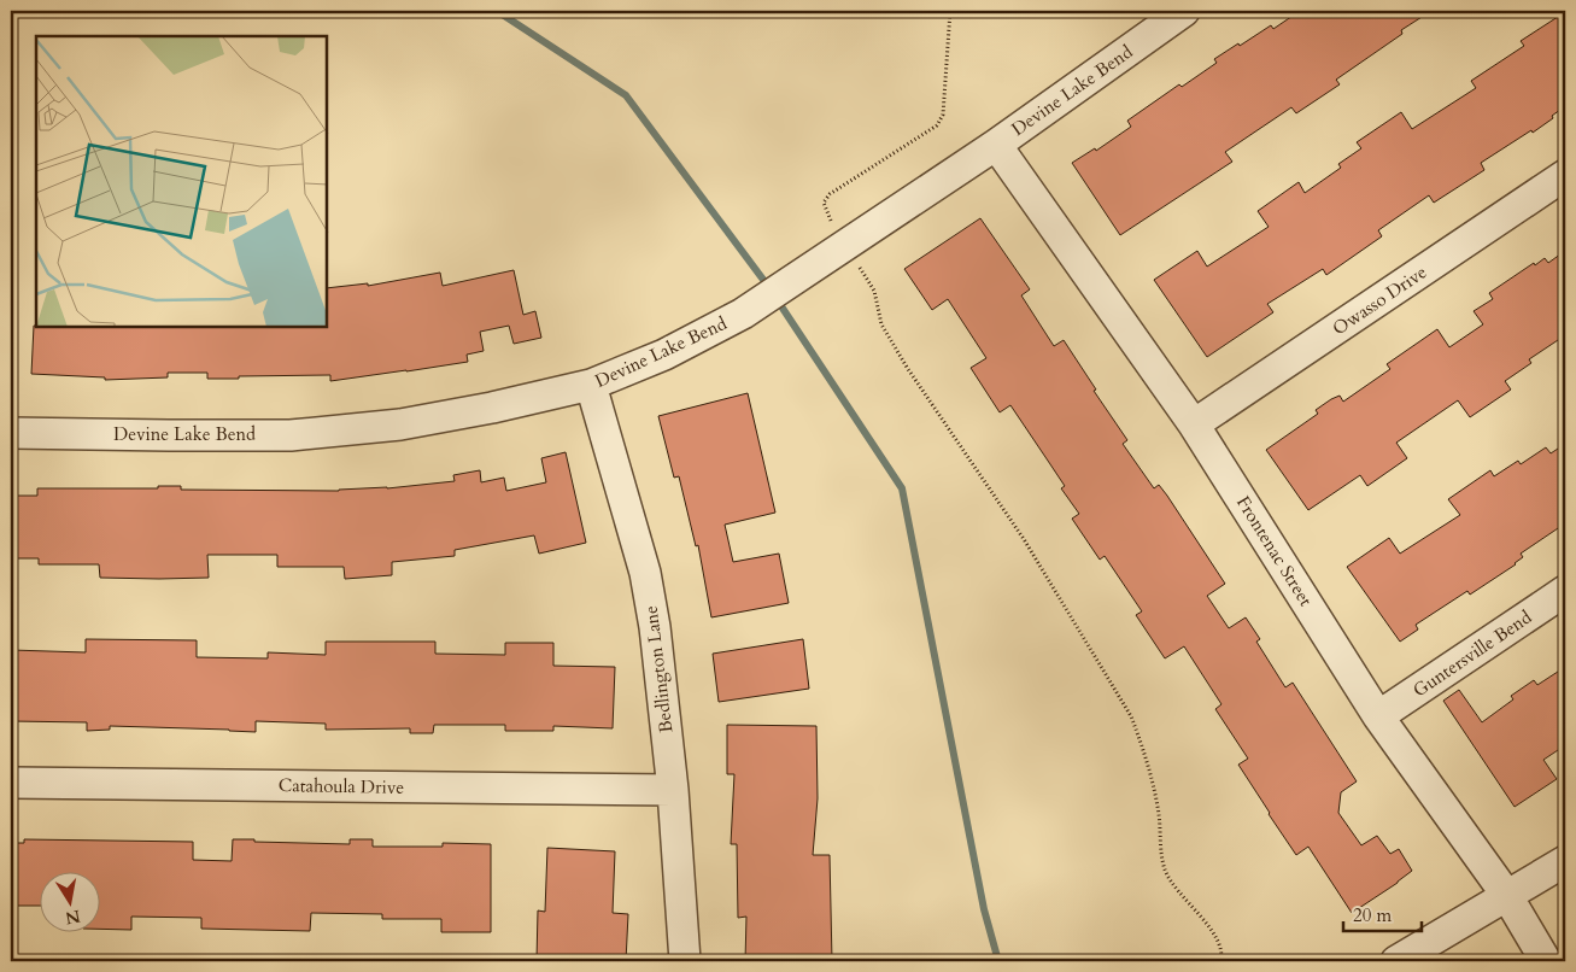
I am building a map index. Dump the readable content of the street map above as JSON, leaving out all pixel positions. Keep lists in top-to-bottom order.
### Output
{
  "streets": {
    "street": [
      "Devine Lake Bend",
      "Owasso Drive",
      "Frontenac Street",
      "Guntersville Bend",
      "Bedlington Lane",
      "Catahoula Drive"
    ]
  },
  "crossings": [
    ["Devine Lake Bend", "Frontenac Street"],
    ["Devine Lake Bend", "Bedlington Lane"],
    ["Owasso Drive", "Frontenac Street"],
    ["Frontenac Street", "Guntersville Bend"],
    ["Bedlington Lane", "Catahoula Drive"]
  ],
  "scale_bar": "20 m",
  "north": "bottom"
}
